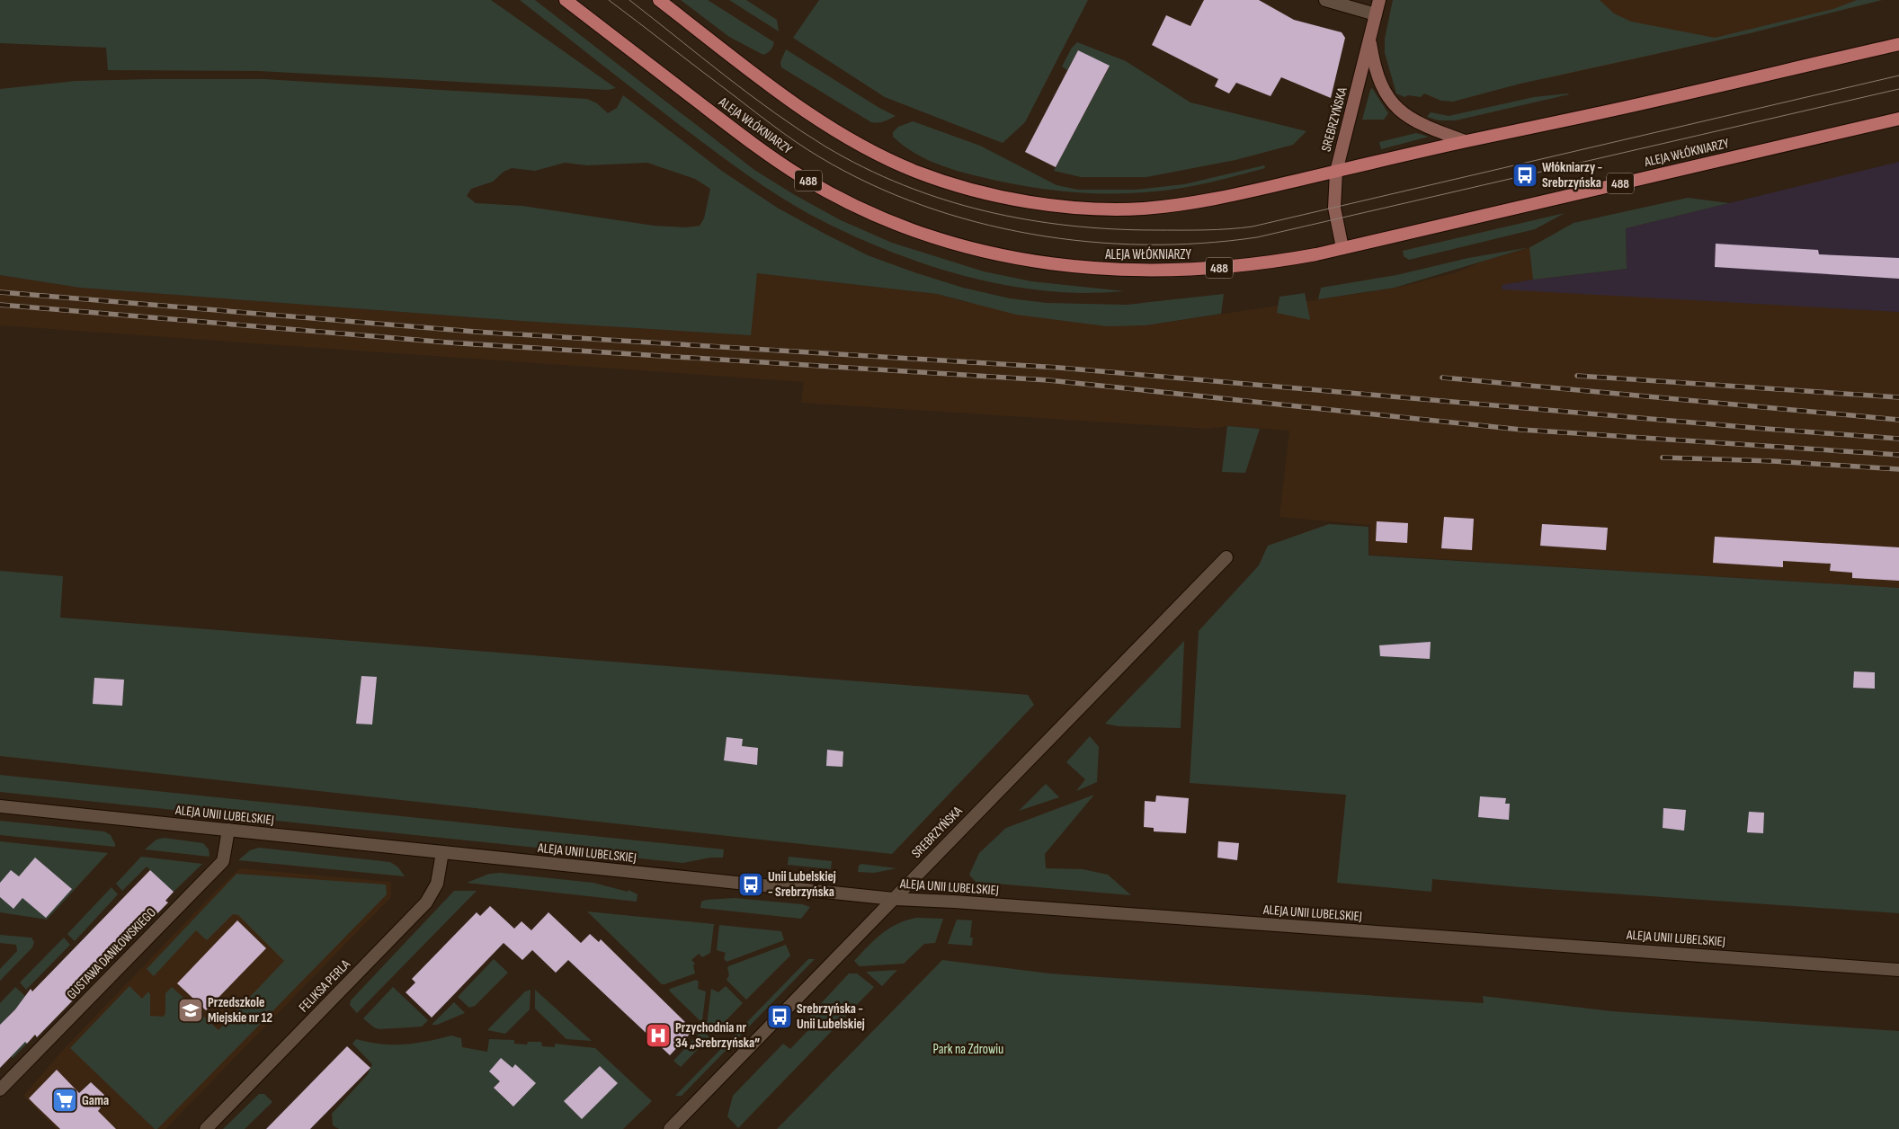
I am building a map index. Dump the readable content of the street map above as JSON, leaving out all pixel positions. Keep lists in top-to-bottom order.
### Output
{
  "streets": {
    "main road": ["SREBRZYŃSKA", "ALEJA WŁÓKNIARZY", "488"],
    "street": ["ALEJA UNII LUBELSKIEJ", "GUSTAWA DANIŁOWSKIEGO", "FELIKSA PERLA"]
  },
  "crossings": [
    ["SREBRZYŃSKA", "ALEJA WŁÓKNIARZY"],
    ["SREBRZYŃSKA", "ALEJA UNII LUBELSKIEJ"],
    ["ALEJA UNII LUBELSKIEJ", "GUSTAWA DANIŁOWSKIEGO"],
    ["ALEJA UNII LUBELSKIEJ", "FELIKSA PERLA"]
  ],
  "parks": ["Park na Zdrowiu"],
  "places": {
    "bus stop": ["Włókniarzy - Srebrzyńska", "Unii Lubelskiej - Srebrzyńska", "Srebrzyńska - Unii Lubelskiej"],
    "school or university": ["Przedszkole Miejskie nr 12"],
    "hospital": ["Przychodnia nr 34 „Srebrzyńska”"],
    "supermarket": ["Gama"]
  }
}
